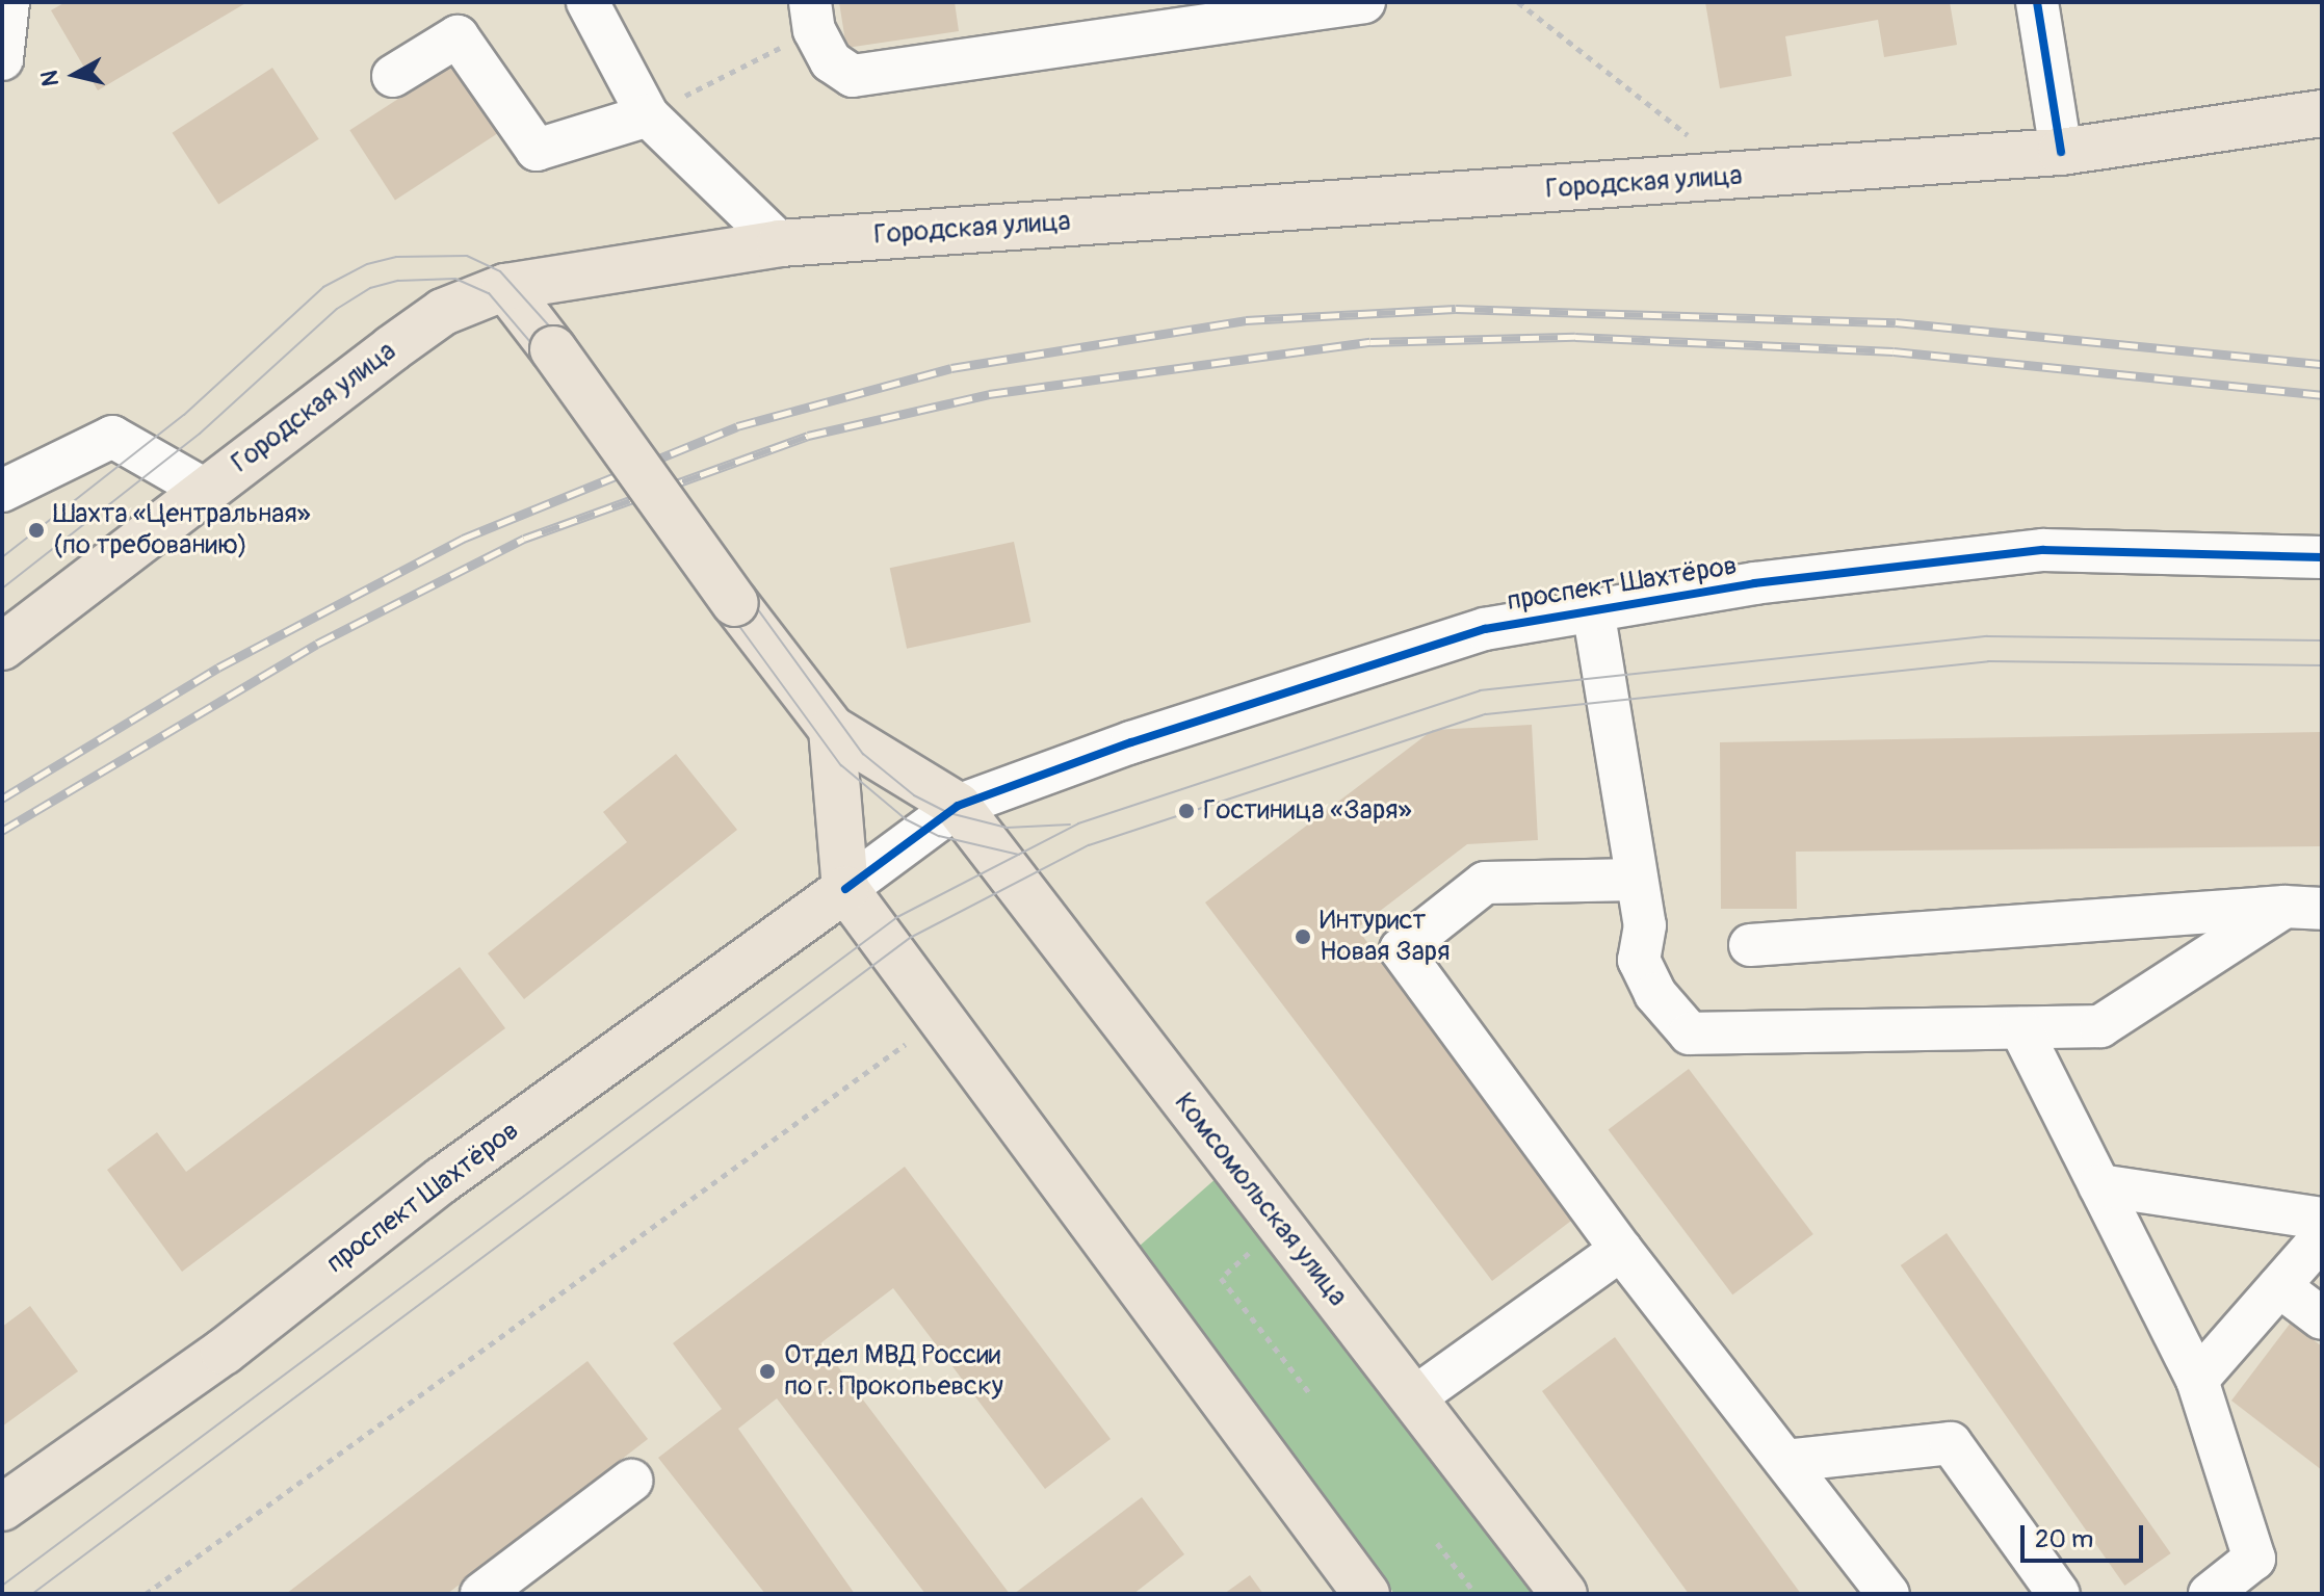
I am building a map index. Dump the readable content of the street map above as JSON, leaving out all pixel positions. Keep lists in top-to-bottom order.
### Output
{
  "streets": {
    "main road": ["Городская улица", "проспект Шахтёров", "Комсомольская улица"]
  },
  "crossings": [
    ["проспект Шахтёров", "Комсомольская улица"]
  ],
  "places": [
    "Шахта «Центральная» (по требованию)",
    "Гостиница «Заря»",
    "Интурист Новая Заря",
    "Отдел МВД России по г. Прокопьевску"
  ],
  "scale_bar": "20 m",
  "north": "left"
}
